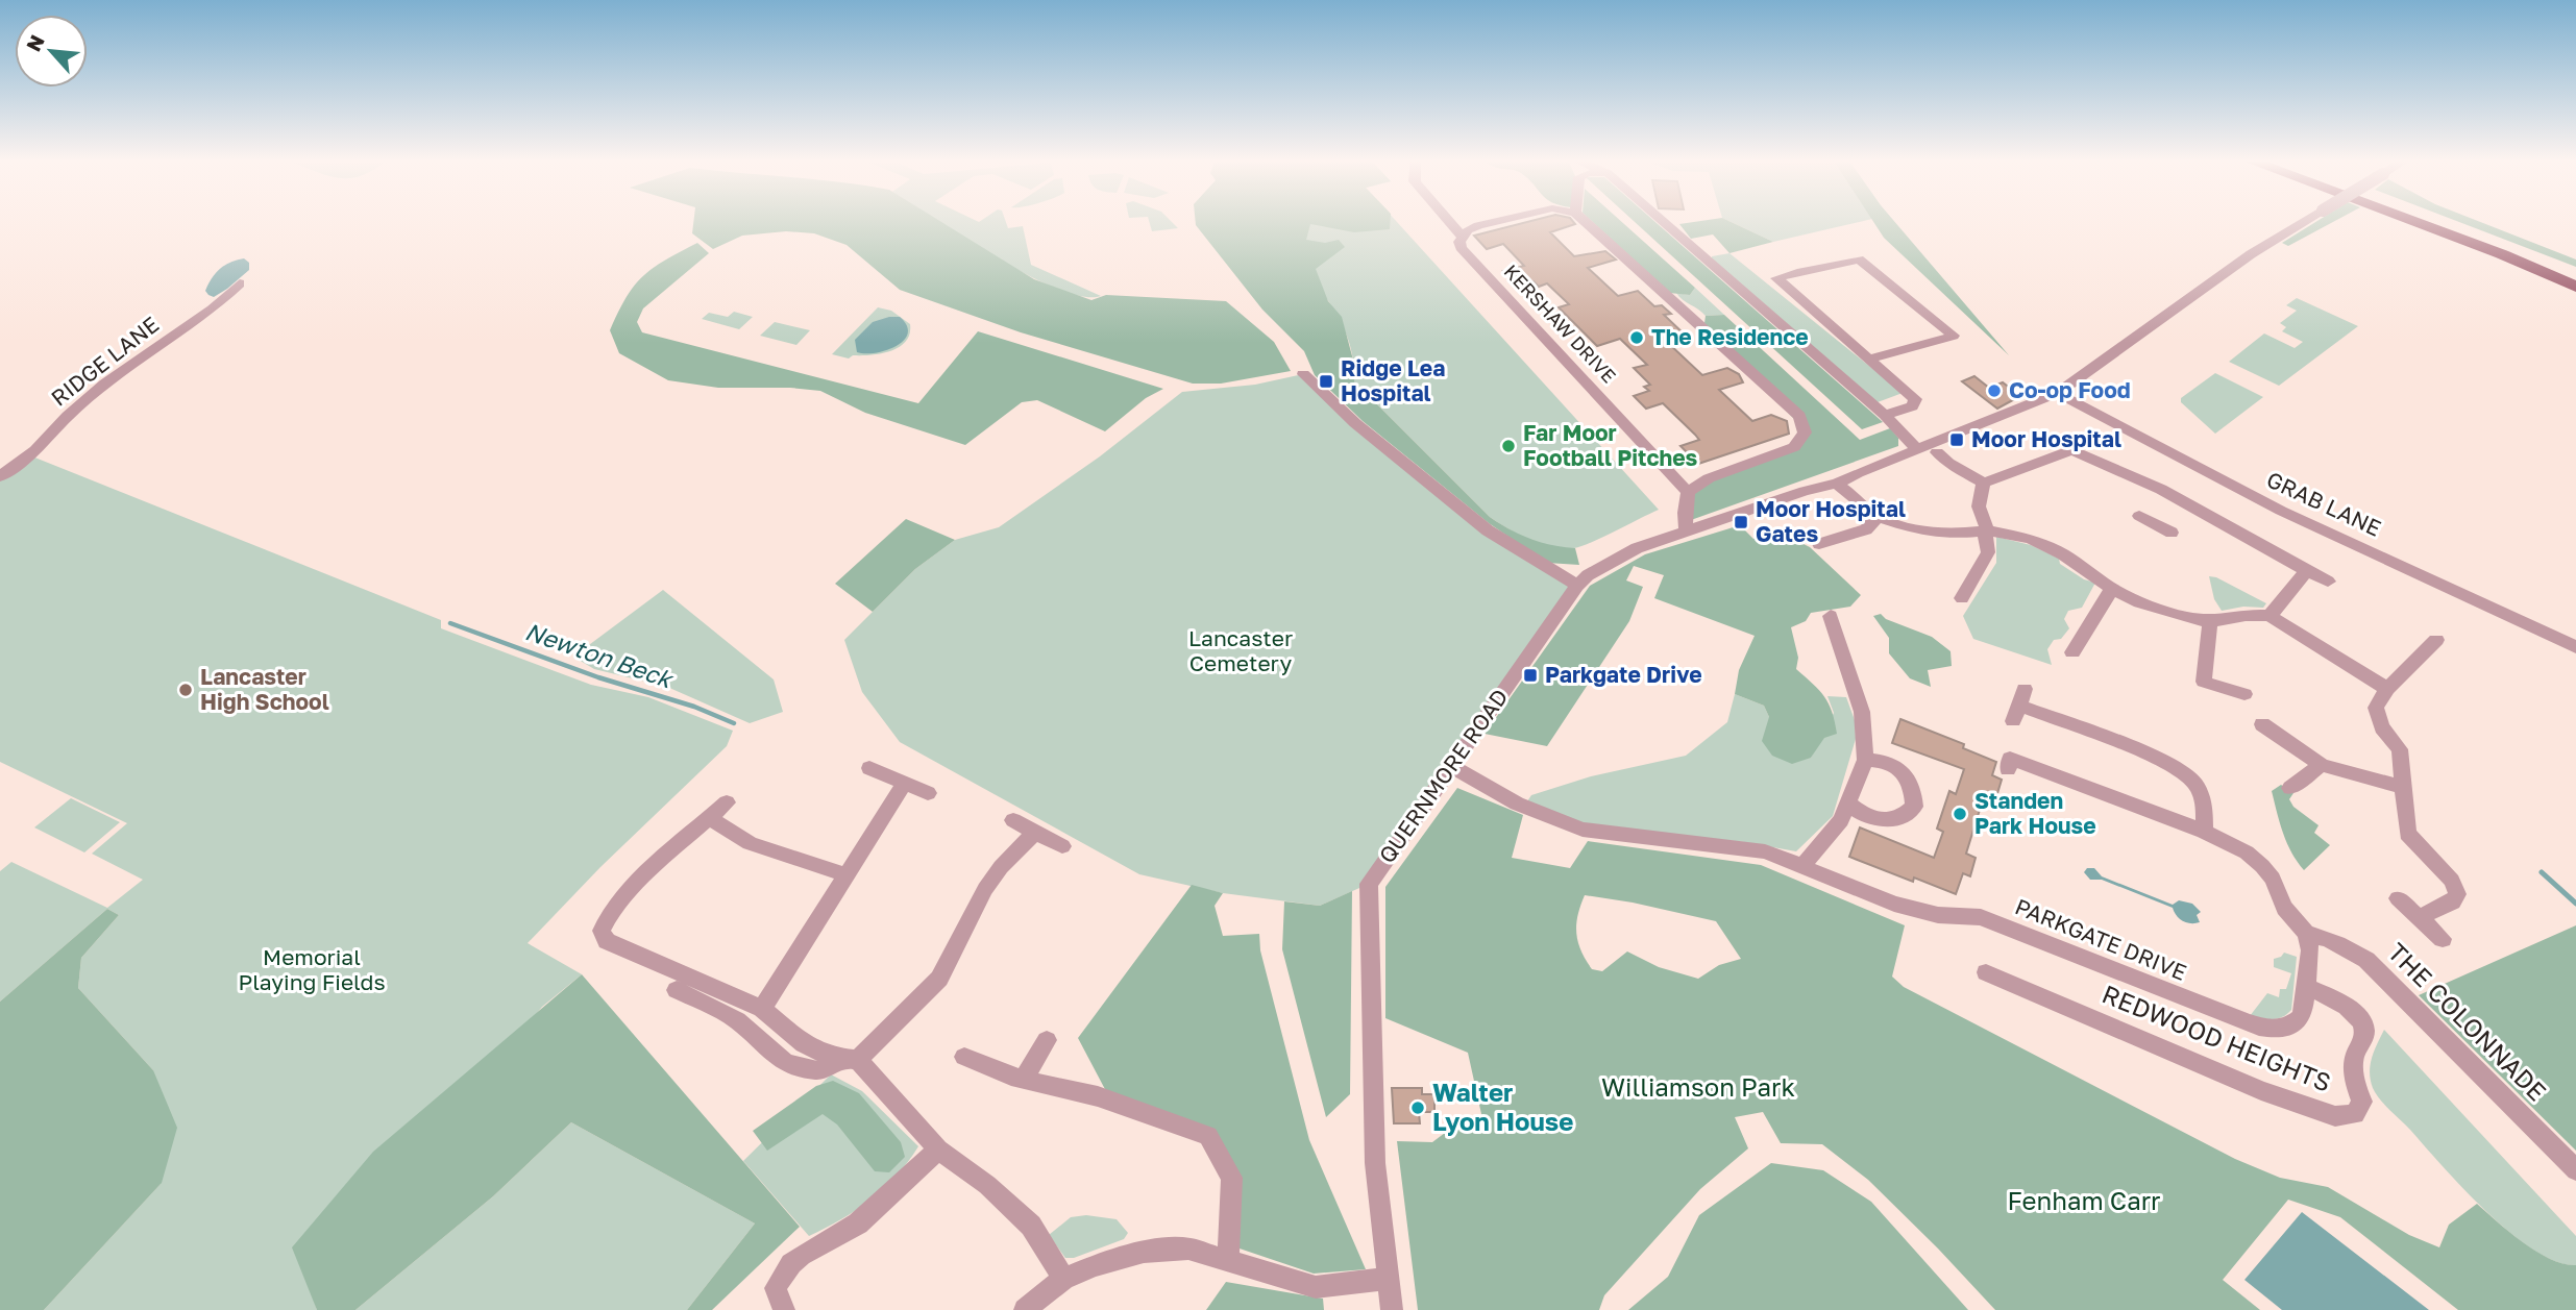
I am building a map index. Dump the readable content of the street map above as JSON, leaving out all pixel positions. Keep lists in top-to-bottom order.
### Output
{
  "streets": {
    "street": [
      "KERSHAW DRIVE",
      "RIDGE LANE",
      "GRAB LANE",
      "QUERNMORE ROAD",
      "PARKGATE DRIVE",
      "THE COLONNADE",
      "REDWOOD HEIGHTS"
    ]
  },
  "crossings": [
    ["GRAB LANE", "QUERNMORE ROAD"],
    ["QUERNMORE ROAD", "PARKGATE DRIVE"],
    ["PARKGATE DRIVE", "THE COLONNADE"],
    ["PARKGATE DRIVE", "REDWOOD HEIGHTS"]
  ],
  "water": ["Newton Beck"],
  "parks": [
    "Lancaster Cemetery",
    "Memorial Playing Fields",
    "Williamson Park",
    "Fenham Carr"
  ],
  "places": {
    "other": [
      "The Residence",
      "Co-op Food",
      "Far Moor Football Pitches",
      "Lancaster High School",
      "Standen Park House",
      "Walter Lyon House"
    ],
    "transit": [
      "Ridge Lea Hospital",
      "Moor Hospital",
      "Moor Hospital Gates",
      "Parkgate Drive"
    ]
  },
  "north": "top left"
}
